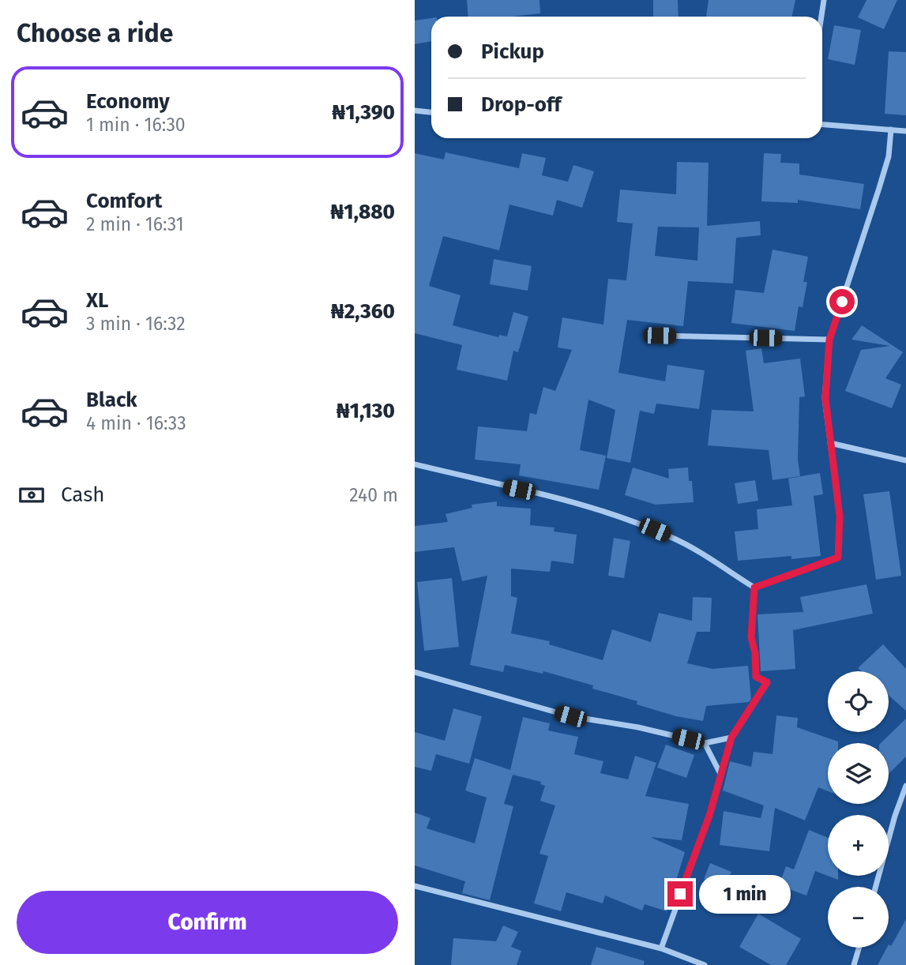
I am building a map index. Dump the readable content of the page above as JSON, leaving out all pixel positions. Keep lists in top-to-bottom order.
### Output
{
  "page": {
    "heading": "Choose a ride",
    "banner": ["Pickup", "Drop-off"],
    "list": [
      {
        "name": "Economy",
        "note": "1 min · 16:30",
        "value": "₦1,390"
      },
      {
        "name": "Comfort",
        "note": "2 min · 16:31",
        "value": "₦1,880"
      },
      {
        "name": "XL",
        "note": "3 min · 16:32",
        "value": "₦2,360"
      },
      {
        "name": "Black",
        "note": "4 min · 16:33",
        "value": "₦1,130"
      }
    ],
    "pay": ["Cash", "240 m"],
    "map_buttons": ["+", "−"],
    "bubble": "1 min",
    "buttons": "Confirm"
  }
}
